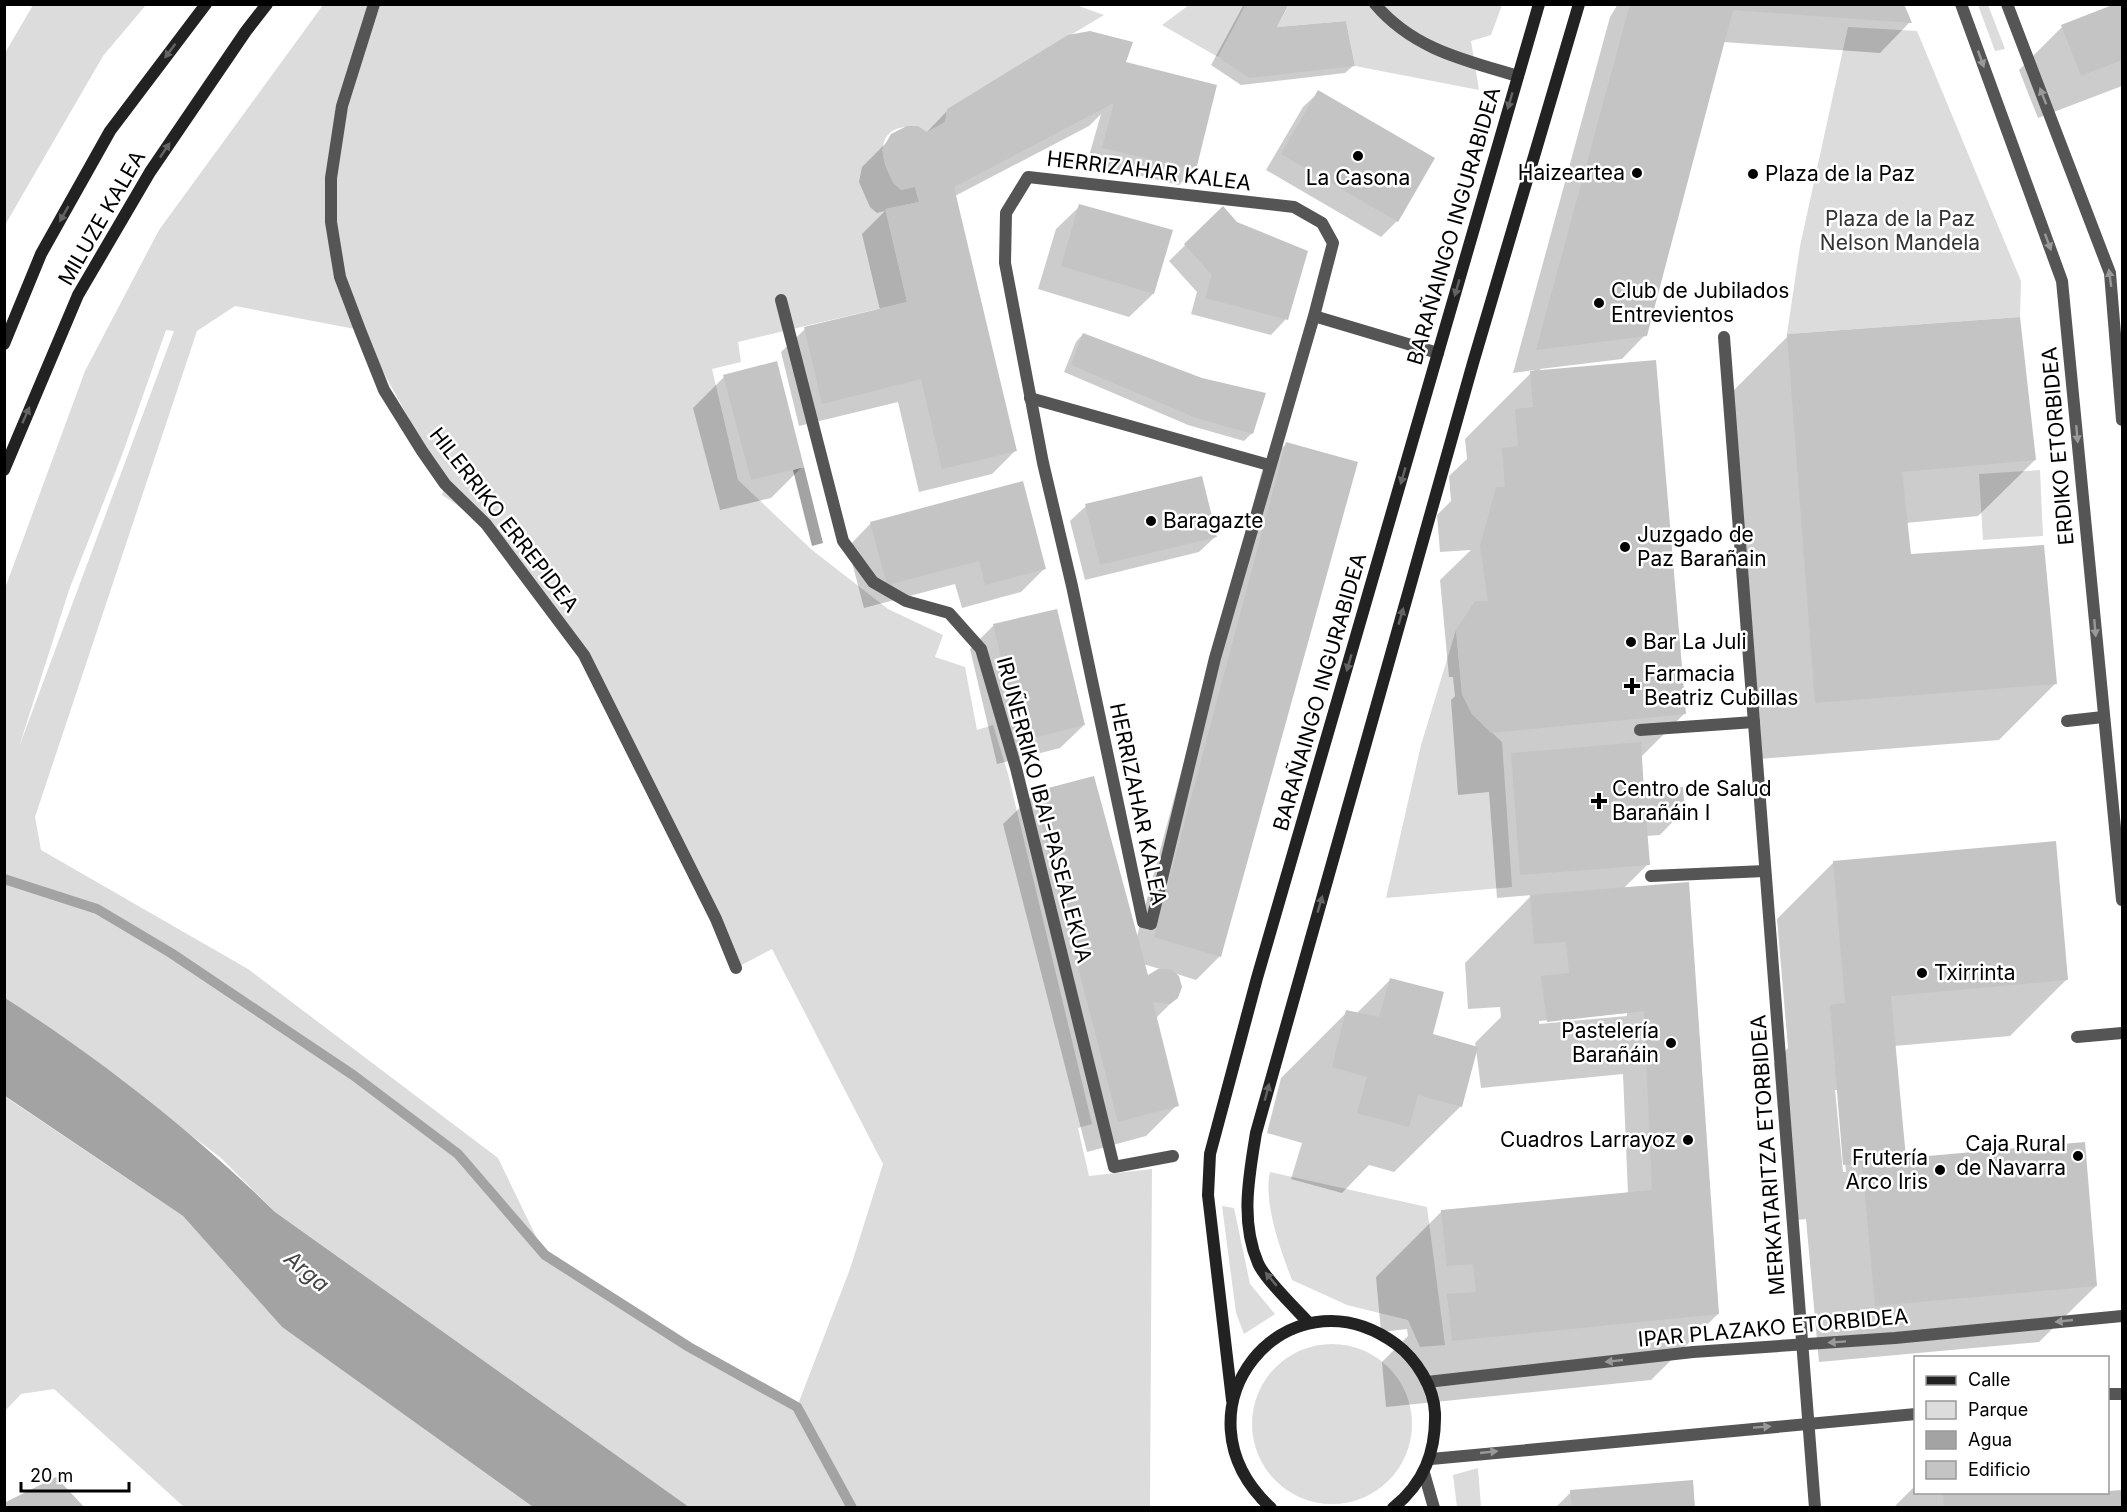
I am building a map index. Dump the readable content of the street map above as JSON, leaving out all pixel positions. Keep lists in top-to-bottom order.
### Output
{
  "streets": {
    "main road": ["MILUZE KALEA", "BARAÑAINGO INGURABIDEA"],
    "street": [
      "HERRIZAHAR KALEA",
      "ERDIKO ETORBIDEA",
      "HILERRIKO ERREPIDEA",
      "IRUÑERRIKO IBAI-PASEALEKUA",
      "MERKATARITZA ETORBIDEA",
      "IPAR PLAZAKO ETORBIDEA"
    ]
  },
  "crossings": [
    ["MERKATARITZA ETORBIDEA", "IPAR PLAZAKO ETORBIDEA"]
  ],
  "water": ["Arga"],
  "parks": ["Plaza de la Paz Nelson Mandela"],
  "places": {
    "other": [
      "La Casona",
      "Haizeartea",
      "Plaza de la Paz",
      "Club de Jubilados Entrevientos",
      "Baragazte",
      "Juzgado de Paz Barañain",
      "Bar La Juli",
      "Txirrinta",
      "Pastelería Barañáin",
      "Cuadros Larrayoz",
      "Caja Rural de Navarra",
      "Frutería Arco Iris"
    ],
    "health": ["Farmacia Beatriz Cubillas", "Centro de Salud Barañáin I"]
  },
  "legend": [
    "Calle",
    "Parque",
    "Agua",
    "Edificio"
  ],
  "scale_bar": "20 m"
}
